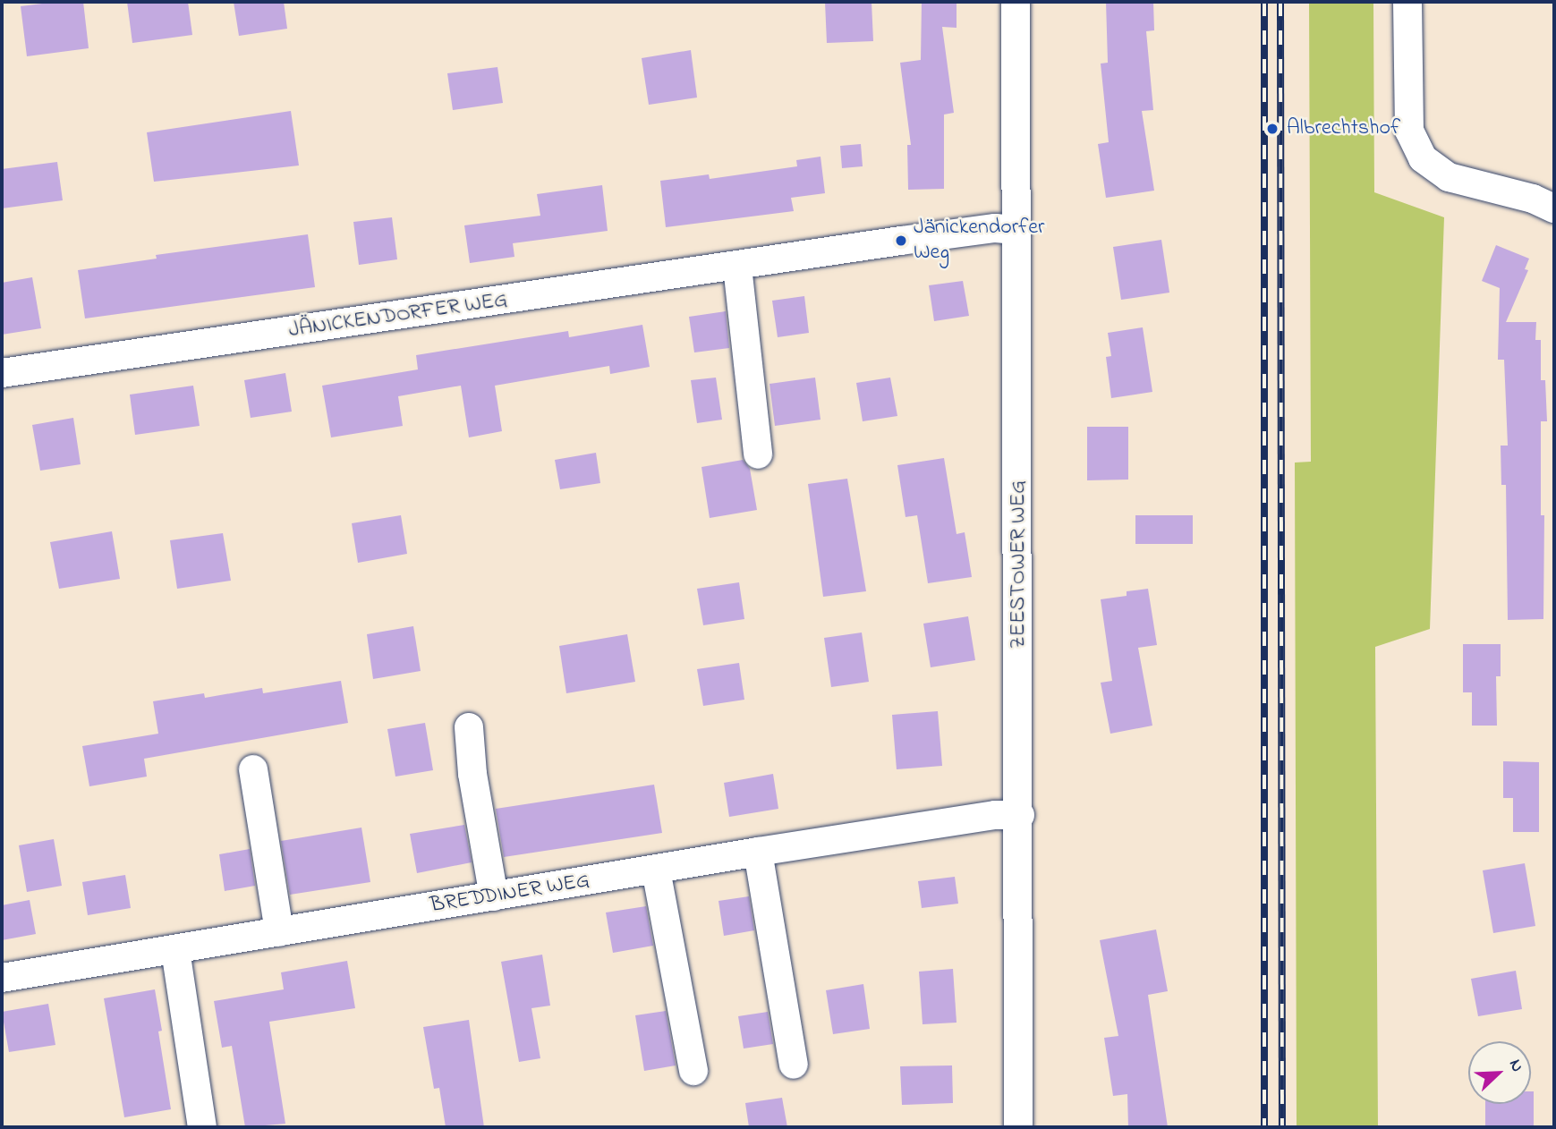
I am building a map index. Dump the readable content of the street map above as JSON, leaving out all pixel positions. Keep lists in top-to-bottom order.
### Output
{
  "streets": {
    "street": ["JÄNICKENDORFER WEG", "ZEESTOWER WEG", "BREDDINER WEG"]
  },
  "crossings": [
    ["JÄNICKENDORFER WEG", "ZEESTOWER WEG"],
    ["ZEESTOWER WEG", "BREDDINER WEG"]
  ],
  "places": ["Albrechtshof", "Jänickendorfer Weg"],
  "north": "top right"
}
